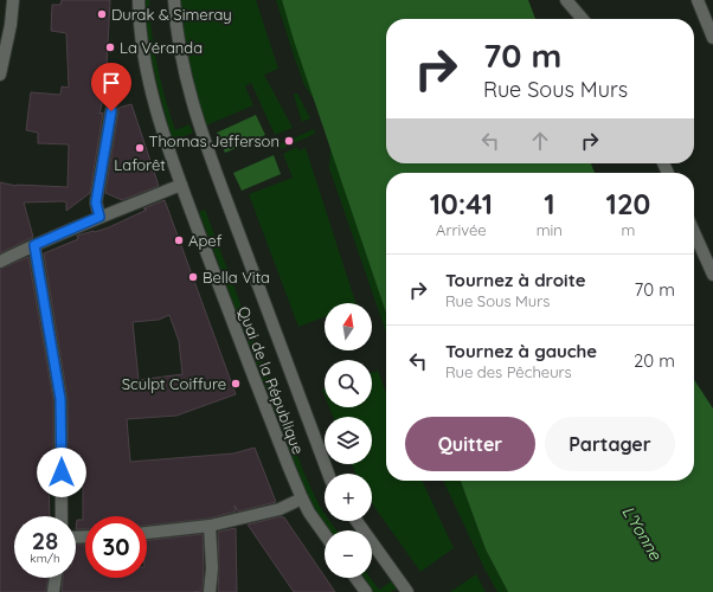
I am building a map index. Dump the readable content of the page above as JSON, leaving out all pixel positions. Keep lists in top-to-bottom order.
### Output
{
  "streets": {
    "street": ["Quai de la République"]
  },
  "water": ["L'Yonne"],
  "places": [
    "Durak & Simeray",
    "La Véranda",
    "Thomas Jefferson",
    "Laforêt",
    "Apef",
    "Bella Vita",
    "Sculpt Coiffure"
  ],
  "north": "top",
  "page": {
    "turn": ["70 m", "Rue Sous Murs"],
    "eta": [
      "10:41",
      "Arrivée",
      "1",
      "min",
      "120",
      "m"
    ],
    "list": [
      {
        "name": "Tournez à droite",
        "note": "Rue Sous Murs",
        "value": "70 m"
      },
      {
        "name": "Tournez à gauche",
        "note": "Rue des Pêcheurs",
        "value": "20 m"
      }
    ],
    "map_buttons": ["+", "−"],
    "buttons": ["Quitter", "Partager"],
    "speed": "28 km/h",
    "limit": "30"
  }
}
